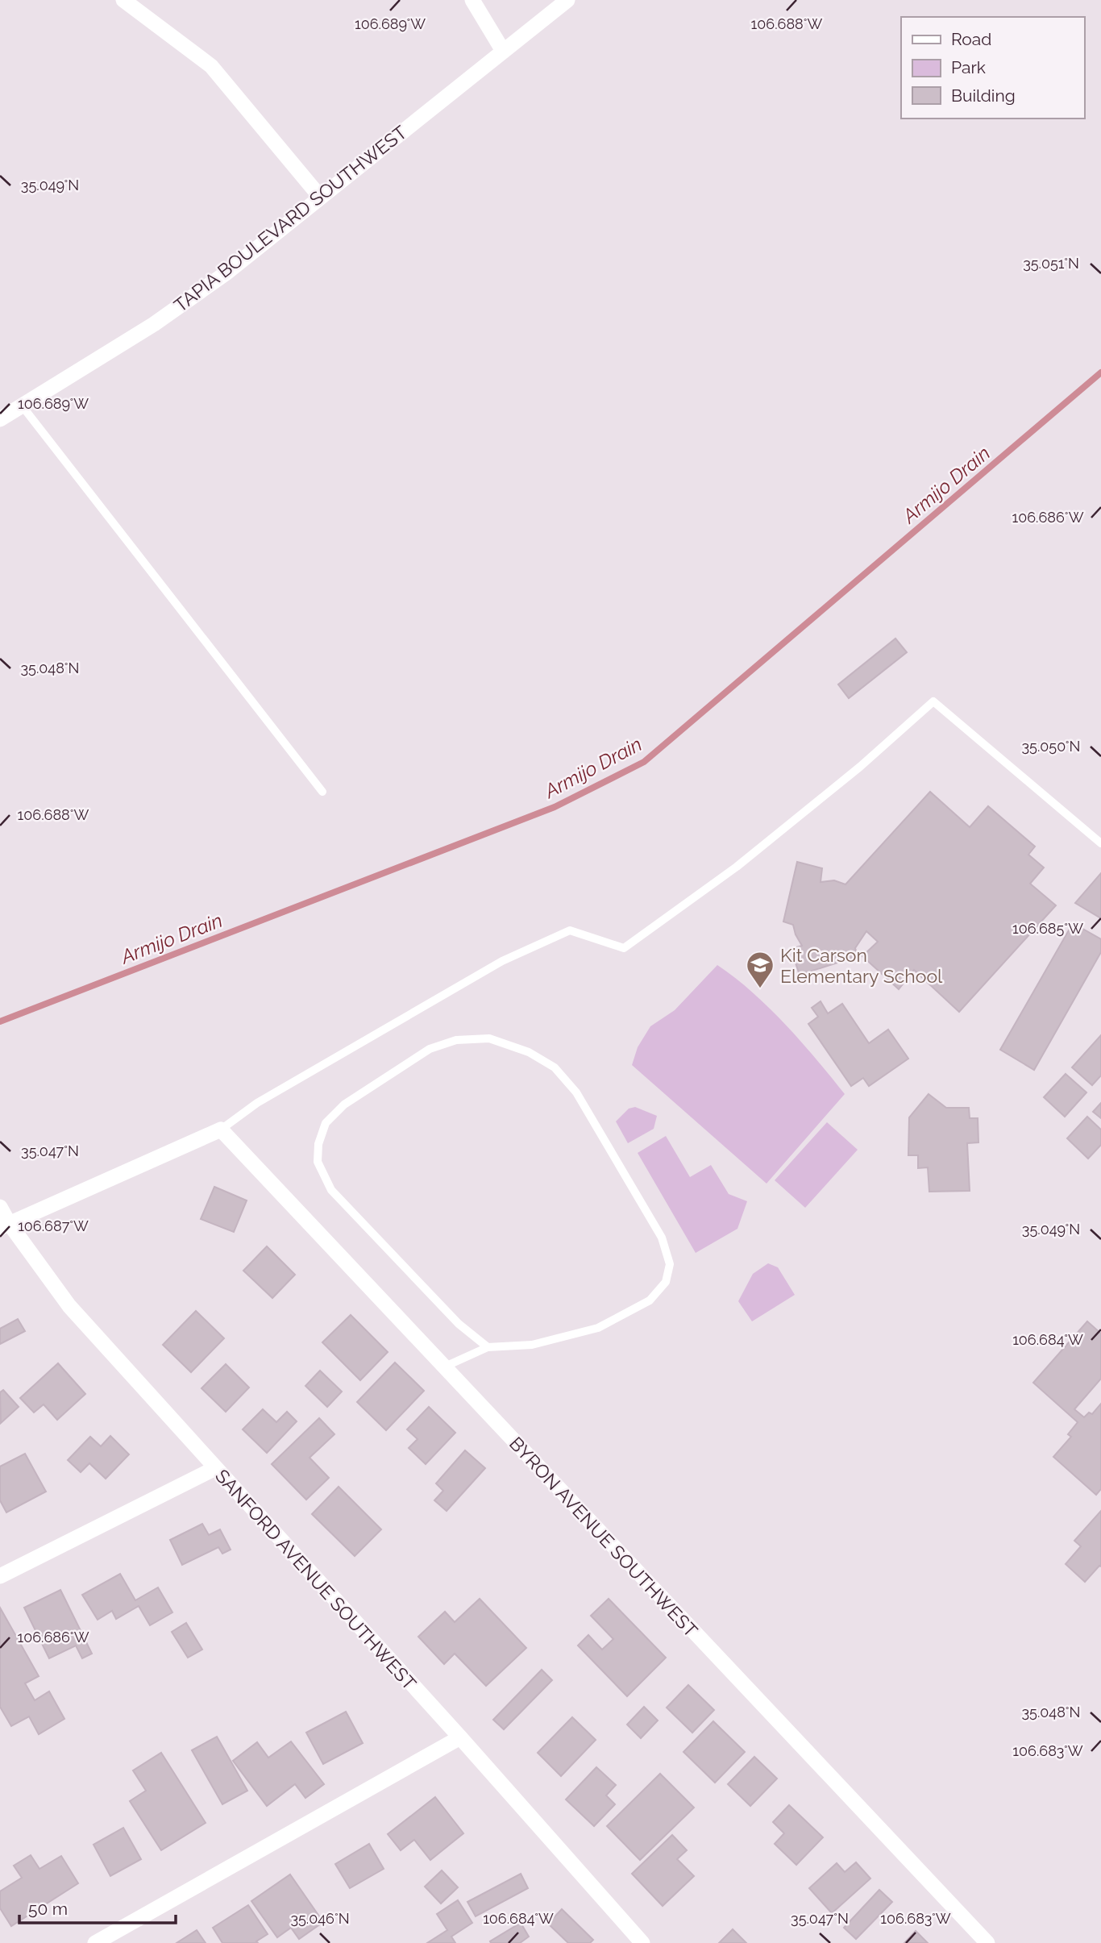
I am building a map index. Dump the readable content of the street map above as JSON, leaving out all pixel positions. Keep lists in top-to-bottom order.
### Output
{
  "streets": {
    "street": ["TAPIA BOULEVARD SOUTHWEST", "BYRON AVENUE SOUTHWEST", "SANFORD AVENUE SOUTHWEST"]
  },
  "water": ["Armijo Drain"],
  "places": {
    "school or university": ["Kit Carson Elementary School"]
  },
  "legend": ["Road", "Park", "Building"],
  "scale_bar": "50 m",
  "coordinates": [
    "106.689°W",
    "106.688°W",
    "35.049°N",
    "35.051°N",
    "106.686°W",
    "35.048°N",
    "35.050°N",
    "106.685°W",
    "35.047°N",
    "106.687°W",
    "106.684°W",
    "106.683°W",
    "35.046°N"
  ]
}
